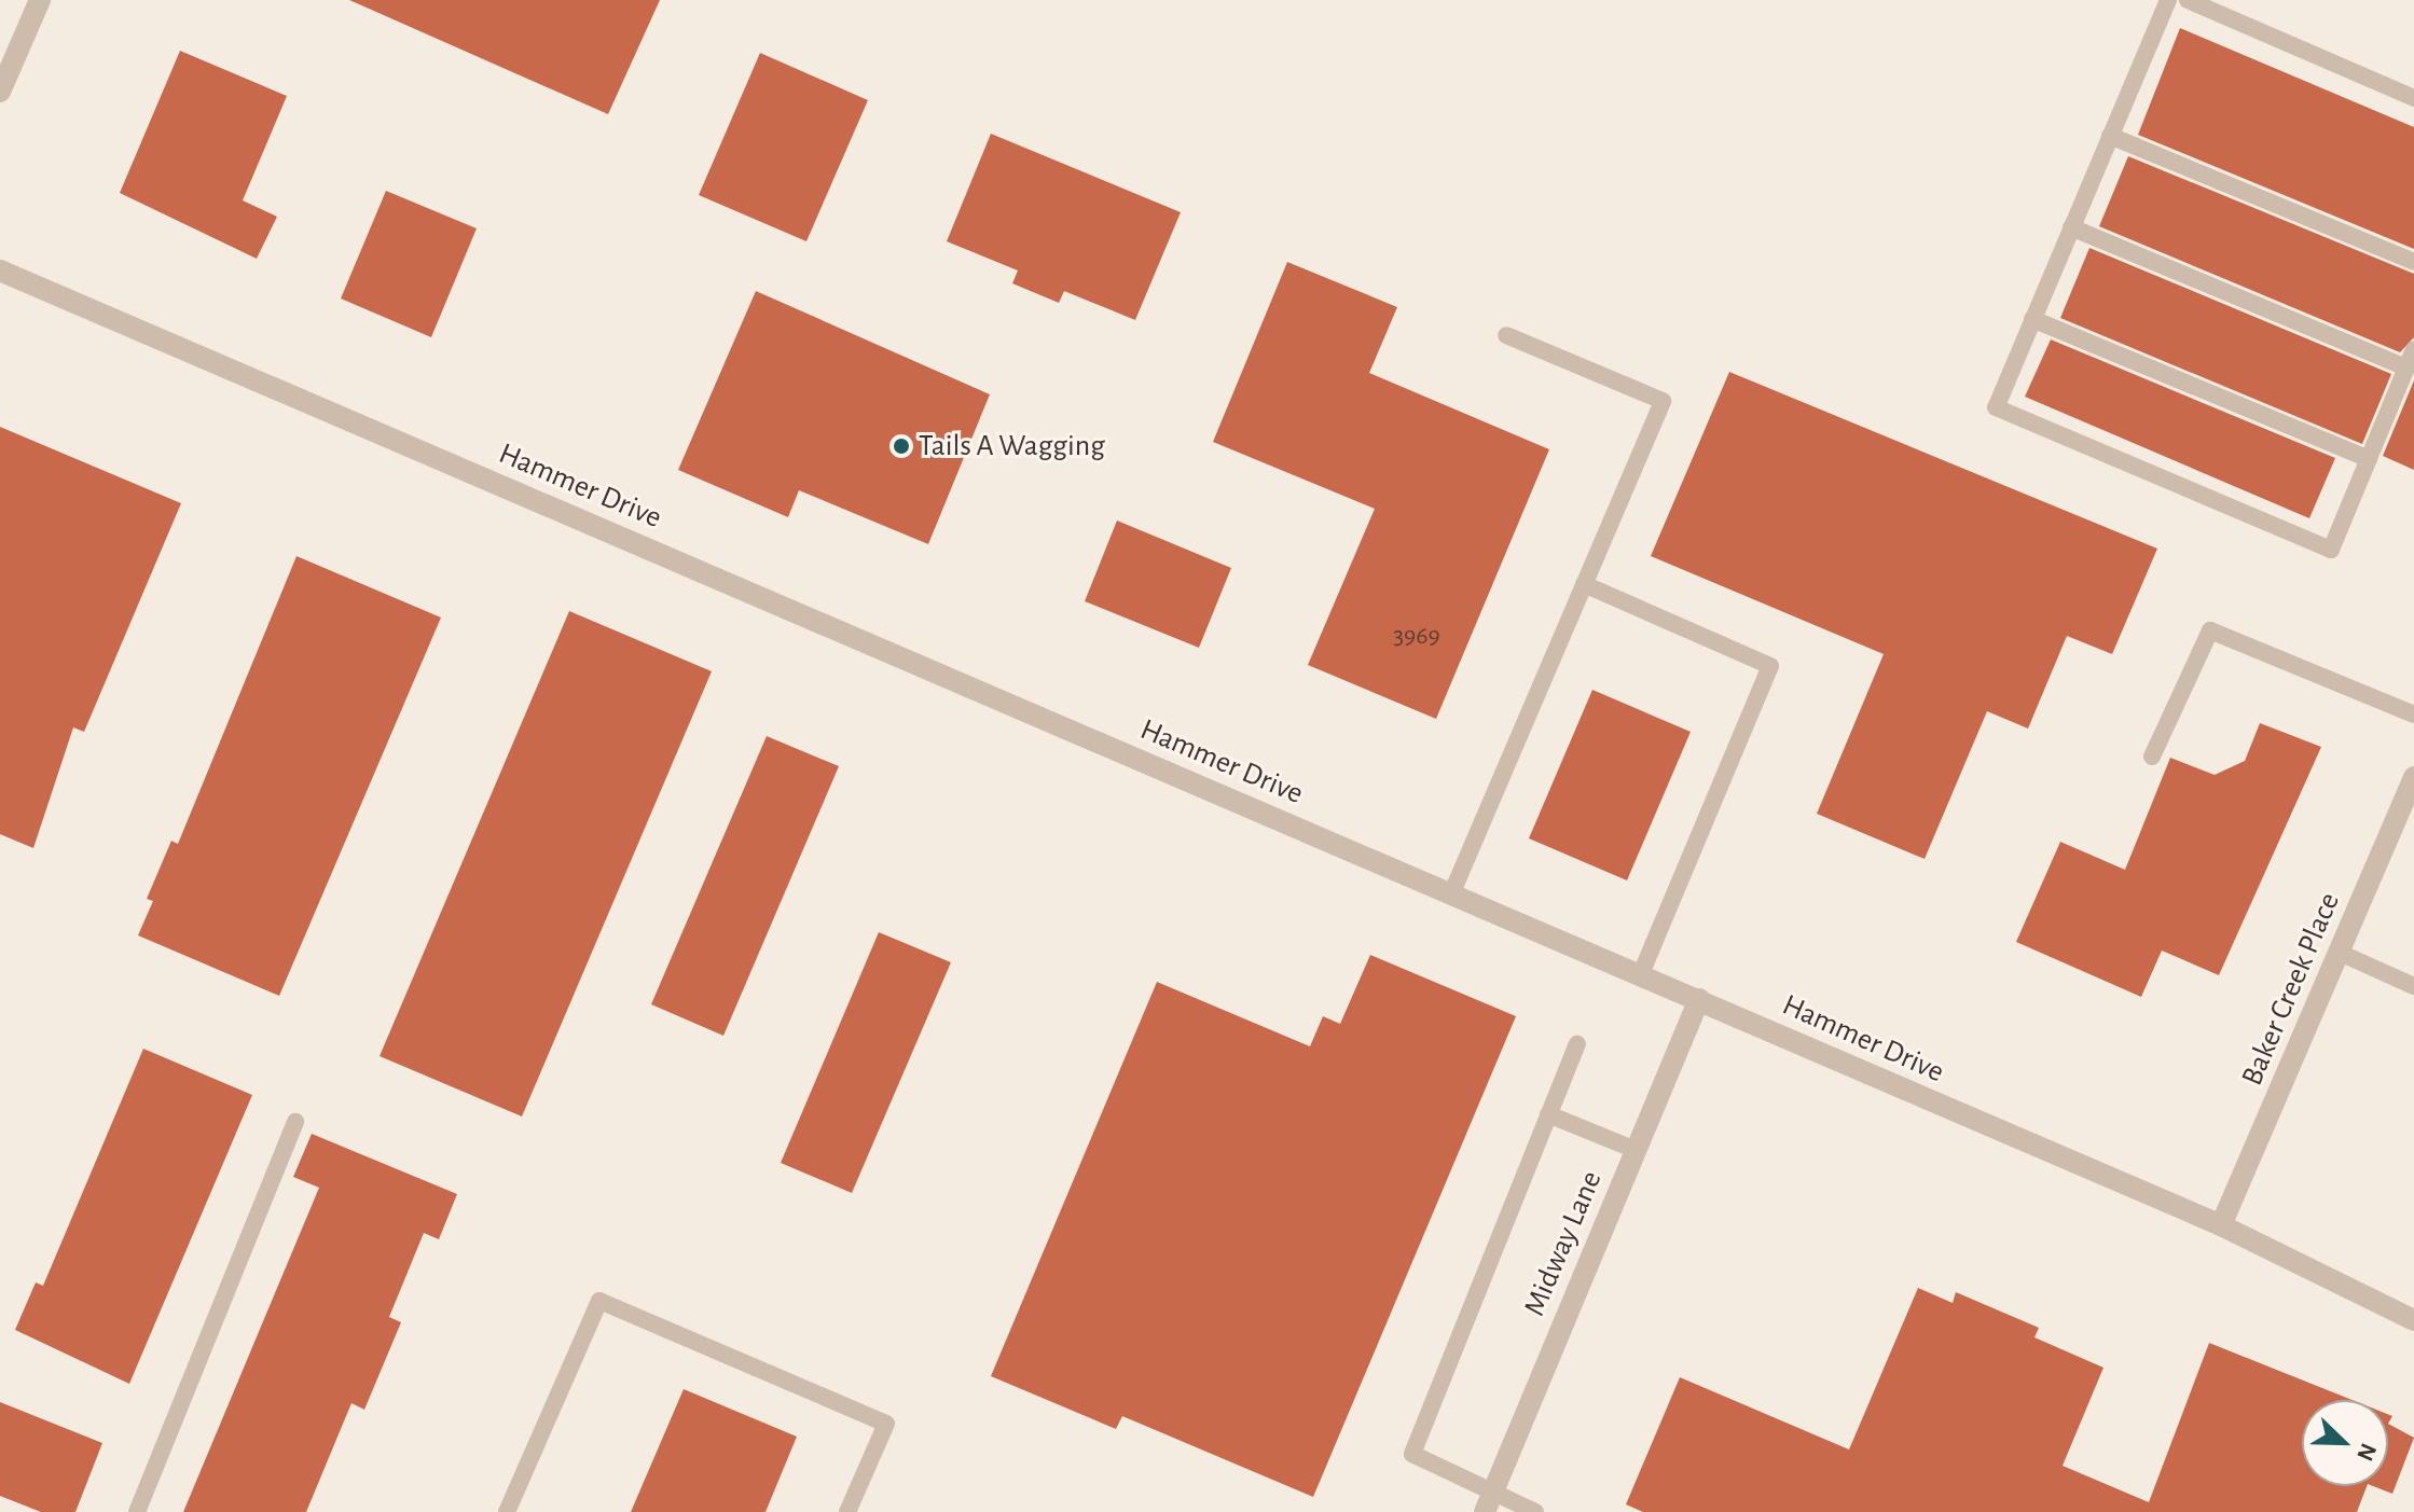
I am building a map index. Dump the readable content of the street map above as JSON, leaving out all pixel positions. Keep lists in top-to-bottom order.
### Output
{
  "streets": {
    "street": ["Hammer Drive", "Baker Creek Place", "Midway Lane"]
  },
  "crossings": [
    ["Hammer Drive", "Baker Creek Place"],
    ["Hammer Drive", "Midway Lane"]
  ],
  "places": ["Tails A Wagging"],
  "house_numbers": ["3969"],
  "north": "bottom right"
}
